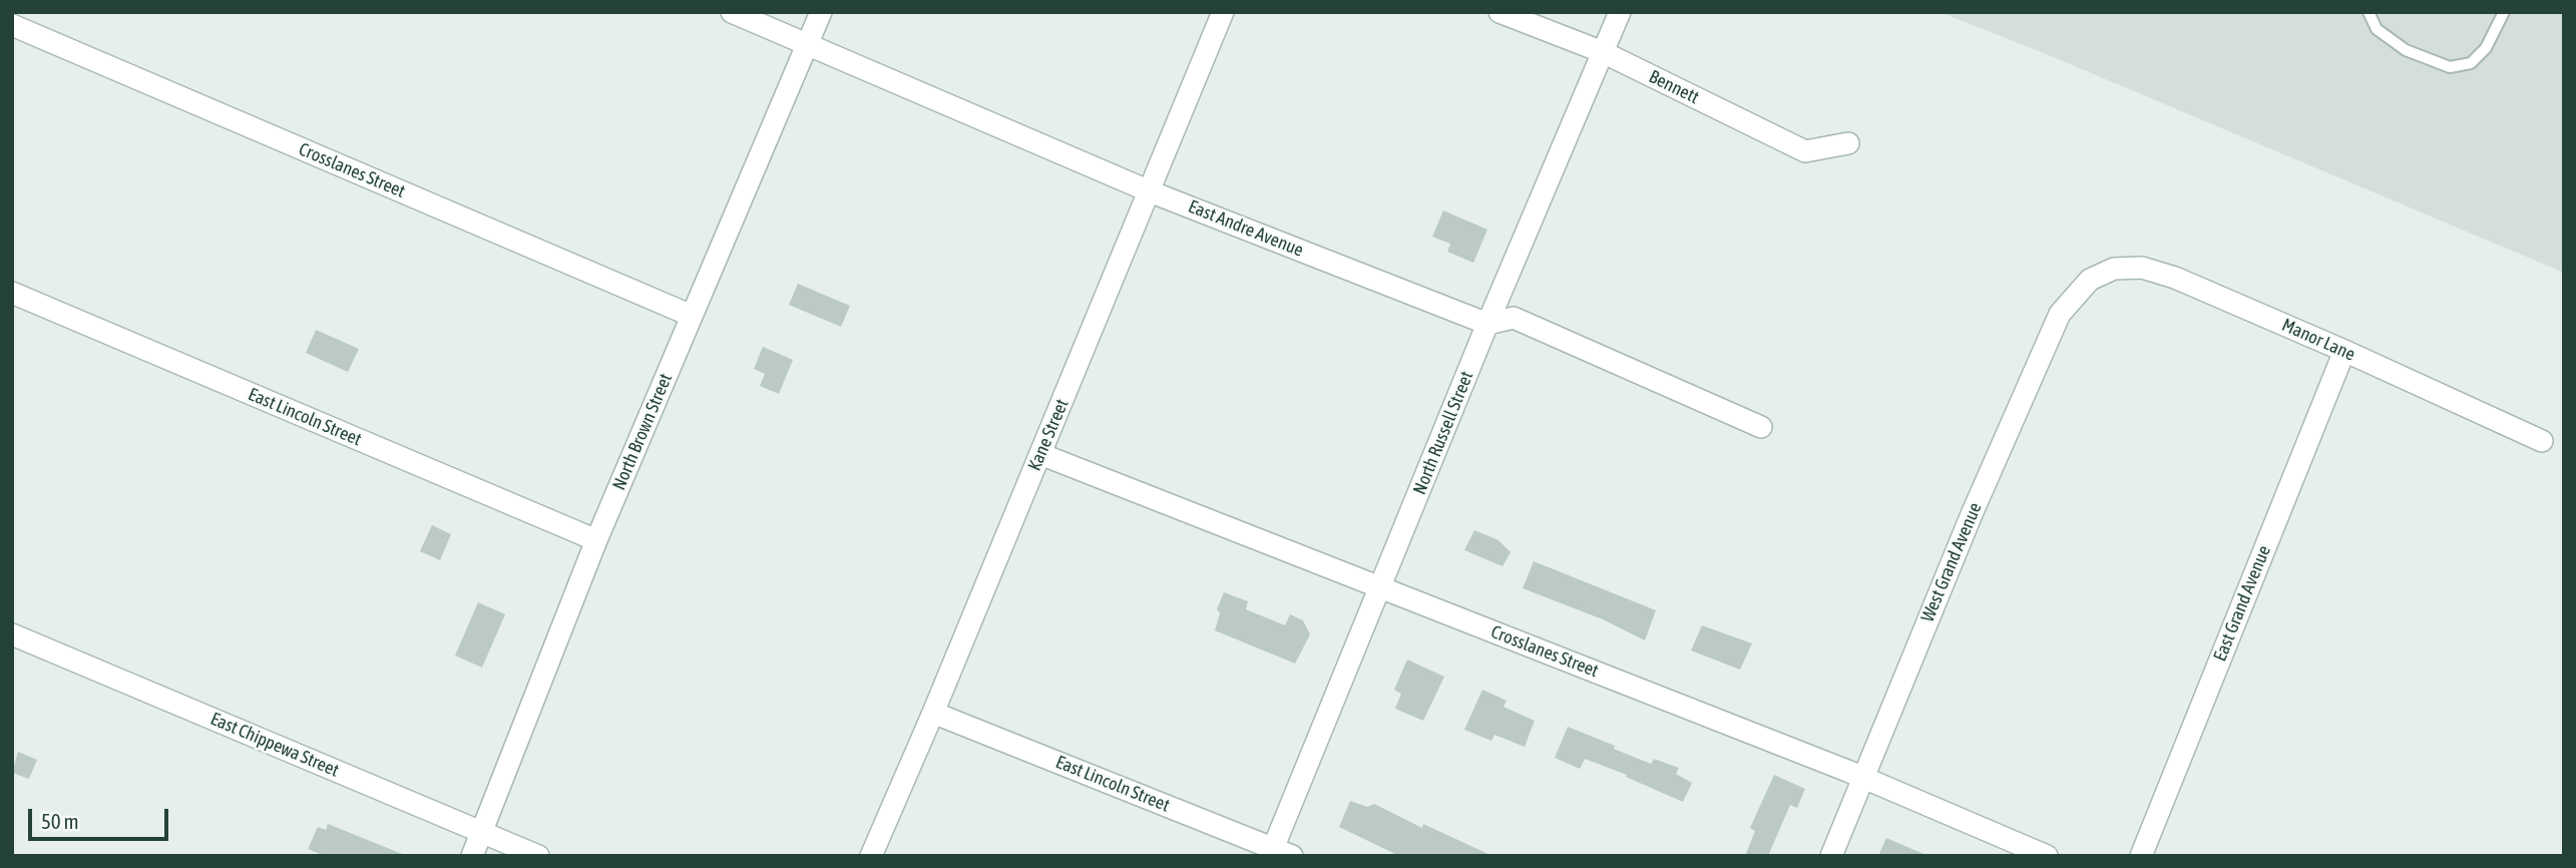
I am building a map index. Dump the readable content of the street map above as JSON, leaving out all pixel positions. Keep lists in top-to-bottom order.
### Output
{
  "streets": {
    "street": [
      "Bennett",
      "Crosslanes Street",
      "East Andre Avenue",
      "Manor Lane",
      "East Lincoln Street",
      "North Brown Street",
      "North Russell Street",
      "Kane Street",
      "West Grand Avenue",
      "East Grand Avenue",
      "East Chippewa Street"
    ]
  },
  "crossings": [
    ["Bennett", "North Russell Street"],
    ["Crosslanes Street", "North Brown Street"],
    ["Crosslanes Street", "North Russell Street"],
    ["Crosslanes Street", "Kane Street"],
    ["Crosslanes Street", "West Grand Avenue"],
    ["East Andre Avenue", "North Brown Street"],
    ["East Andre Avenue", "North Russell Street"],
    ["East Andre Avenue", "Kane Street"],
    ["Manor Lane", "West Grand Avenue"],
    ["Manor Lane", "East Grand Avenue"],
    ["East Lincoln Street", "North Brown Street"],
    ["East Lincoln Street", "North Russell Street"],
    ["East Lincoln Street", "Kane Street"],
    ["North Brown Street", "East Chippewa Street"]
  ],
  "scale_bar": "50 m"
}
